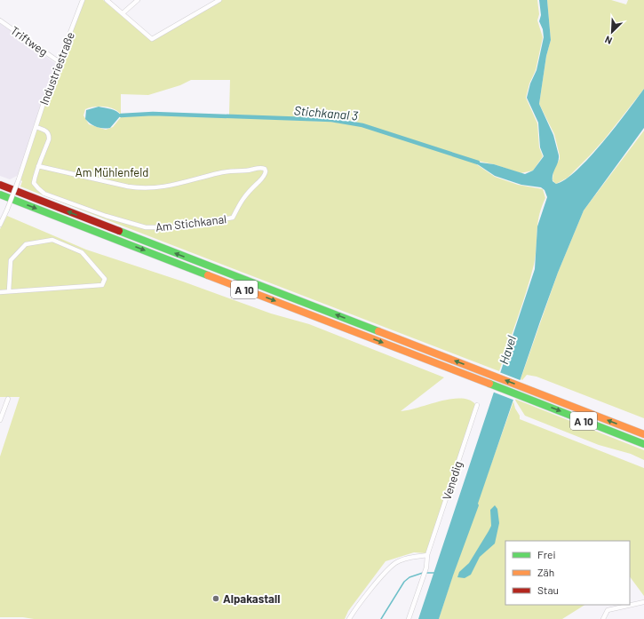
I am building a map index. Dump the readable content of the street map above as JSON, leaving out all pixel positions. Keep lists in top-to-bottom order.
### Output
{
  "streets": {
    "highway": ["A 10"],
    "street": [
      "Triftweg",
      "Industriestraße",
      "Am Stichkanal",
      "Venedig"
    ]
  },
  "crossings": [
    ["Triftweg", "Industriestraße"],
    ["Industriestraße", "Am Stichkanal"]
  ],
  "water": ["Stichkanal 3", "Havel"],
  "parks": ["Am Mühlenfeld"],
  "places": ["Alpakastall"],
  "legend": ["Frei", "Zäh", "Stau"],
  "north": "bottom left"
}
